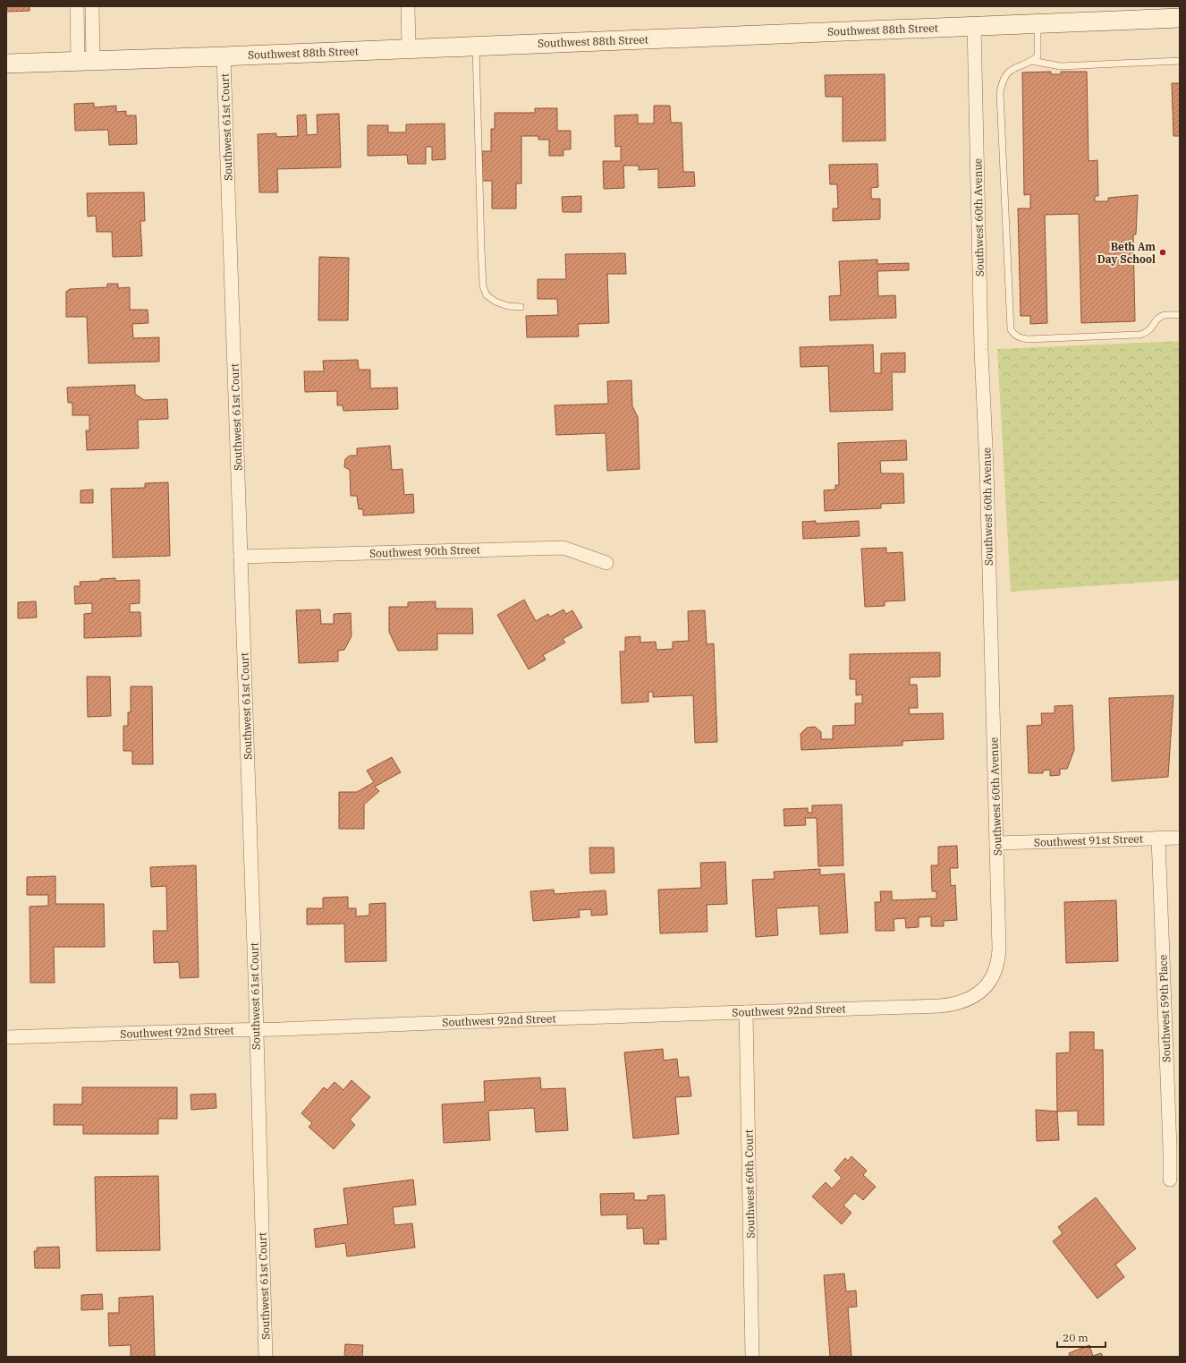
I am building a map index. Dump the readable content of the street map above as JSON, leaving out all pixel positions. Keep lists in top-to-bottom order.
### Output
{
  "streets": {
    "street": [
      "Southwest 88th Street",
      "Southwest 61st Court",
      "Southwest 60th Avenue",
      "Southwest 90th Street",
      "Southwest 91st Street",
      "Southwest 59th Place",
      "Southwest 92nd Street",
      "Southwest 60th Court"
    ]
  },
  "crossings": [
    ["Southwest 88th Street", "Southwest 61st Court"],
    ["Southwest 88th Street", "Southwest 60th Avenue"],
    ["Southwest 61st Court", "Southwest 90th Street"],
    ["Southwest 61st Court", "Southwest 92nd Street"],
    ["Southwest 60th Avenue", "Southwest 91st Street"],
    ["Southwest 60th Avenue", "Southwest 92nd Street"],
    ["Southwest 91st Street", "Southwest 59th Place"],
    ["Southwest 92nd Street", "Southwest 60th Court"]
  ],
  "places": ["Beth Am Day School"],
  "scale_bar": "20 m"
}
